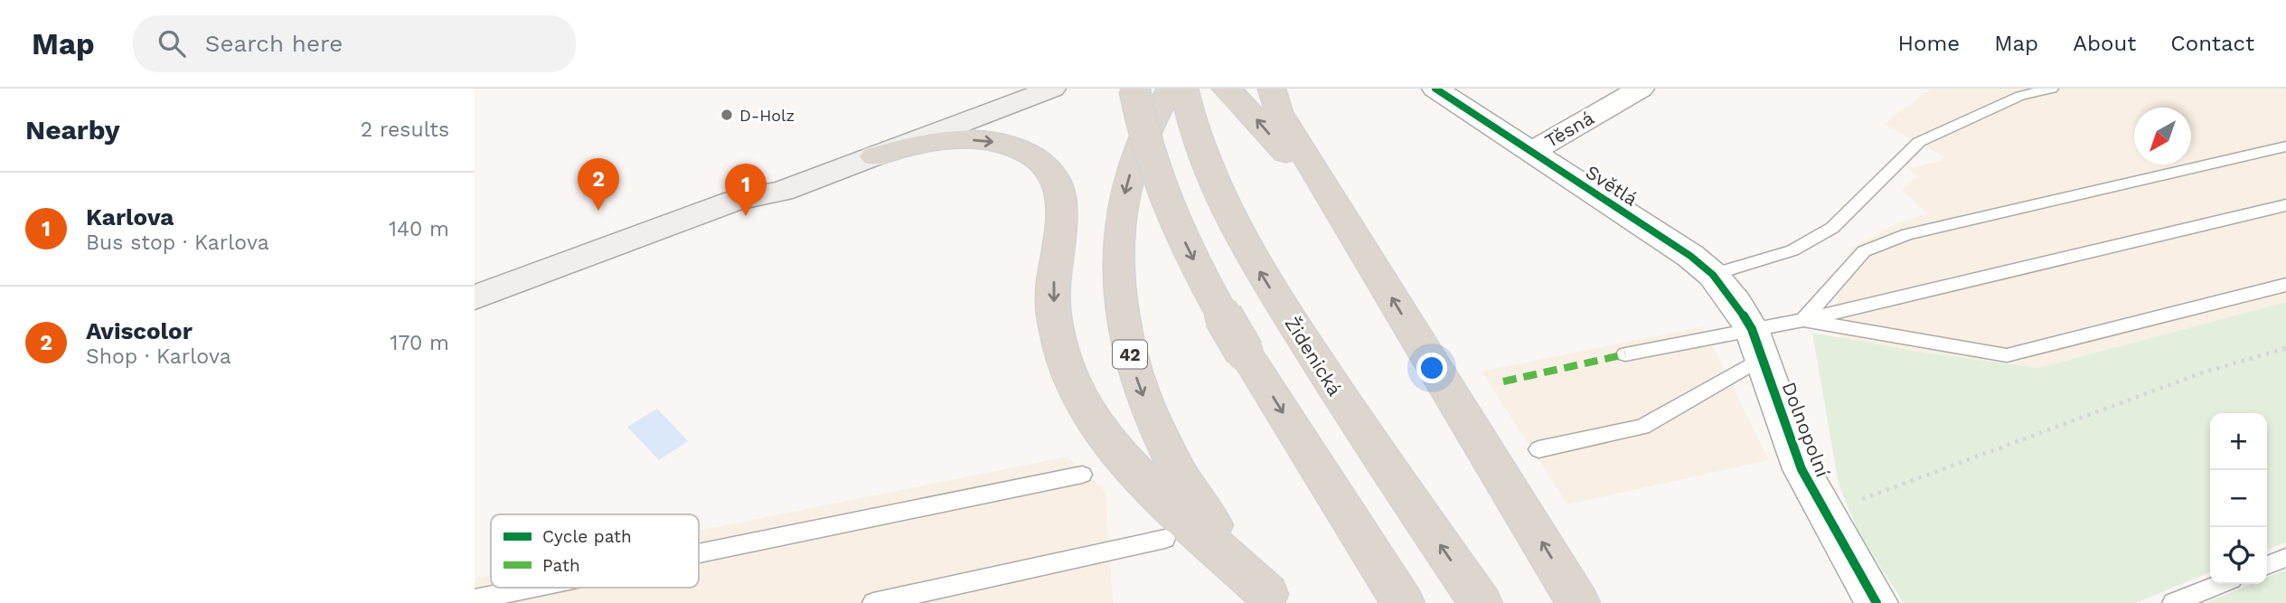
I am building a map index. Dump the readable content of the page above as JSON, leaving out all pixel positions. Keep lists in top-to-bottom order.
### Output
{
  "streets": {
    "highway": ["42", "Židenická"],
    "street": ["Těsná", "Světlá", "Dolnopolní"]
  },
  "crossings": [
    ["Těsná", "Světlá"],
    ["Světlá", "Dolnopolní"]
  ],
  "places": ["D-Holz"],
  "legend": ["Cycle path", "Path"],
  "north": "bottom left",
  "page": {
    "header": "Map",
    "search": "Search here",
    "nav": [
      "Home",
      "Map",
      "About",
      "Contact"
    ],
    "heading": ["Nearby", "2 results"],
    "pins": ["2", "1"],
    "list": [
      {
        "mark": "1",
        "name": "Karlova",
        "note": "Bus stop · Karlova",
        "value": "140 m"
      },
      {
        "mark": "2",
        "name": "Aviscolor",
        "note": "Shop · Karlova",
        "value": "170 m"
      }
    ],
    "map_buttons": ["+", "−"]
  }
}
